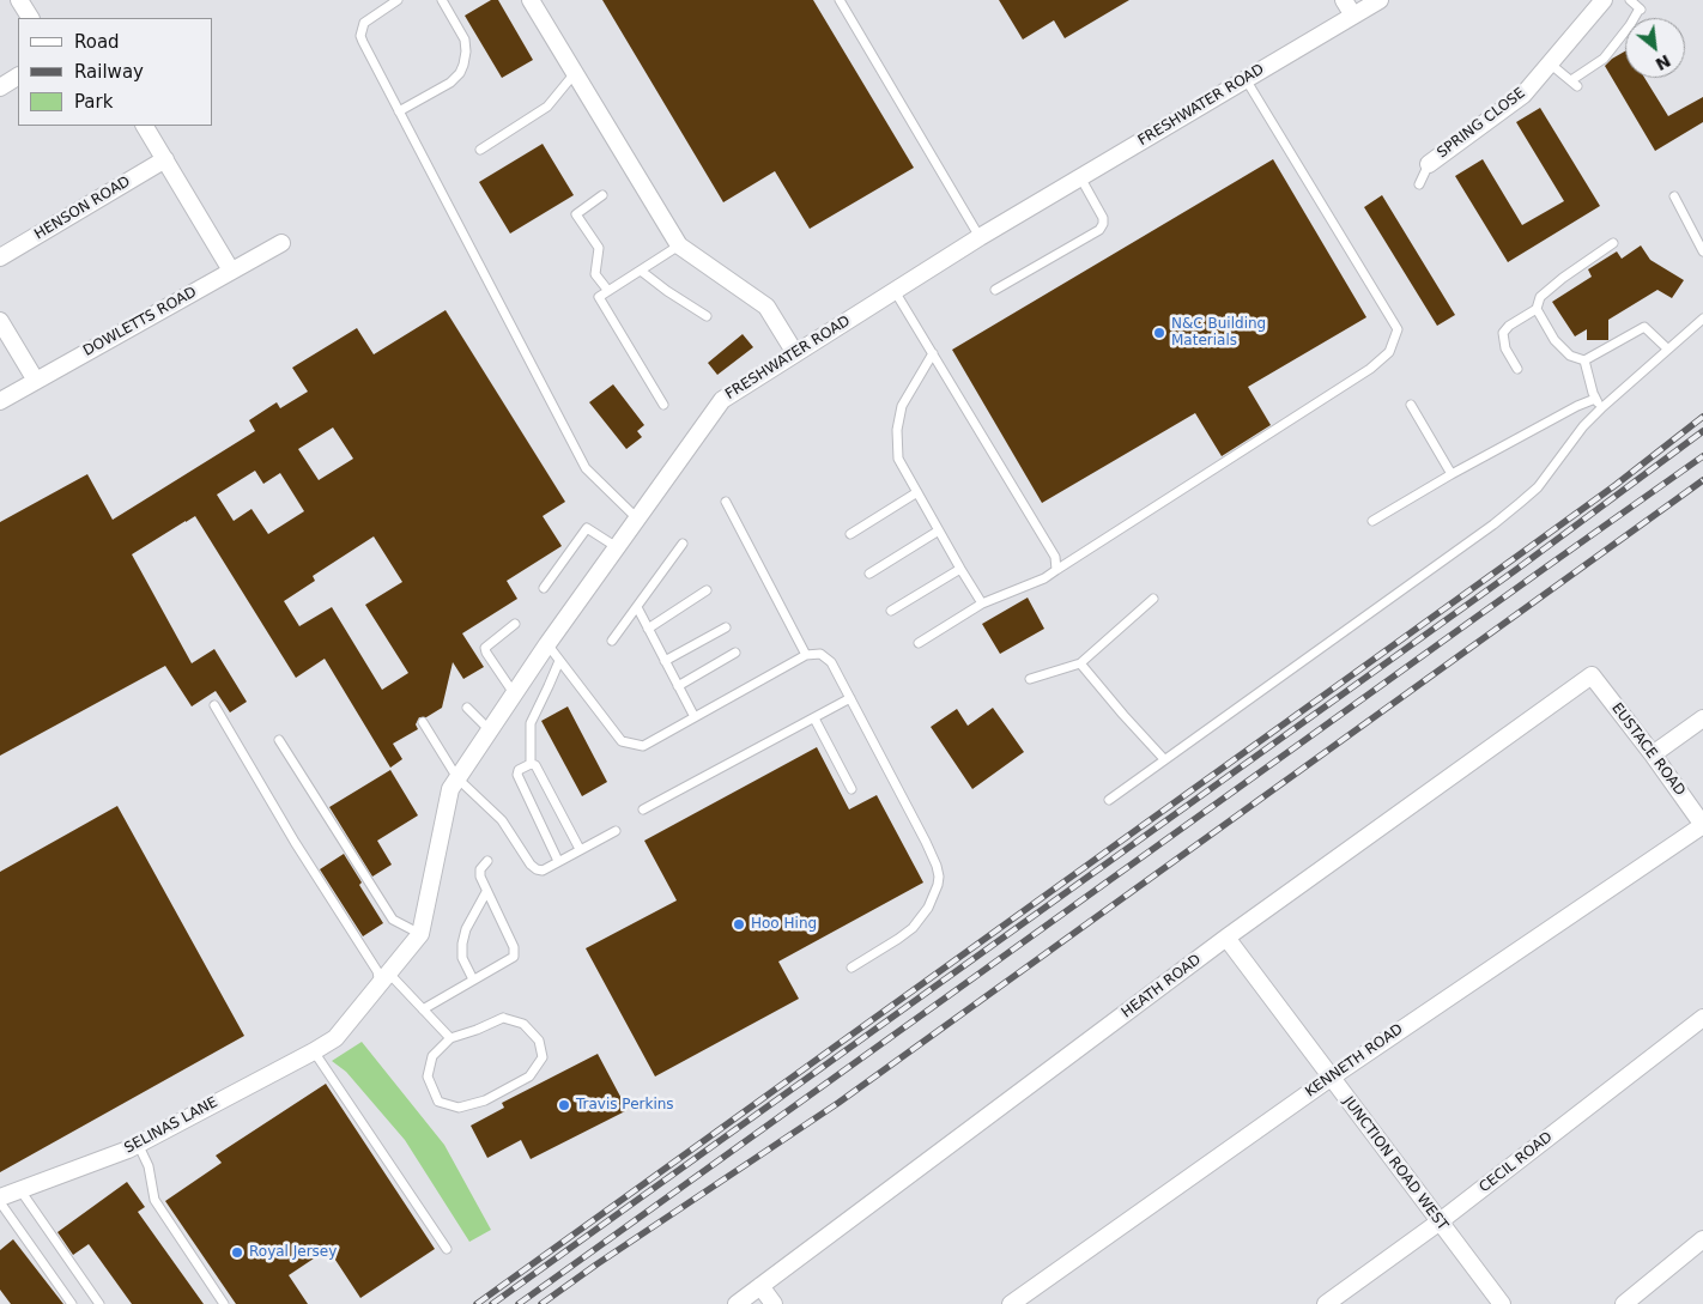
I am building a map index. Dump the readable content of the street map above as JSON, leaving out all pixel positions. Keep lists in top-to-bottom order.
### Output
{
  "streets": {
    "street": [
      "FRESHWATER ROAD",
      "SPRING CLOSE",
      "HENSON ROAD",
      "DOWLETTS ROAD",
      "EUSTACE ROAD",
      "HEATH ROAD",
      "KENNETH ROAD",
      "SELINAS LANE",
      "CECIL ROAD",
      "JUNCTION ROAD WEST"
    ]
  },
  "crossings": [
    ["FRESHWATER ROAD", "SELINAS LANE"],
    ["EUSTACE ROAD", "HEATH ROAD"],
    ["EUSTACE ROAD", "KENNETH ROAD"],
    ["HEATH ROAD", "JUNCTION ROAD WEST"],
    ["KENNETH ROAD", "JUNCTION ROAD WEST"],
    ["CECIL ROAD", "JUNCTION ROAD WEST"]
  ],
  "places": [
    "N&C Building Materials",
    "Hoo Hing",
    "Travis Perkins",
    "Royal Jersey"
  ],
  "legend": ["Road", "Railway", "Park"],
  "north": "bottom right"
}
